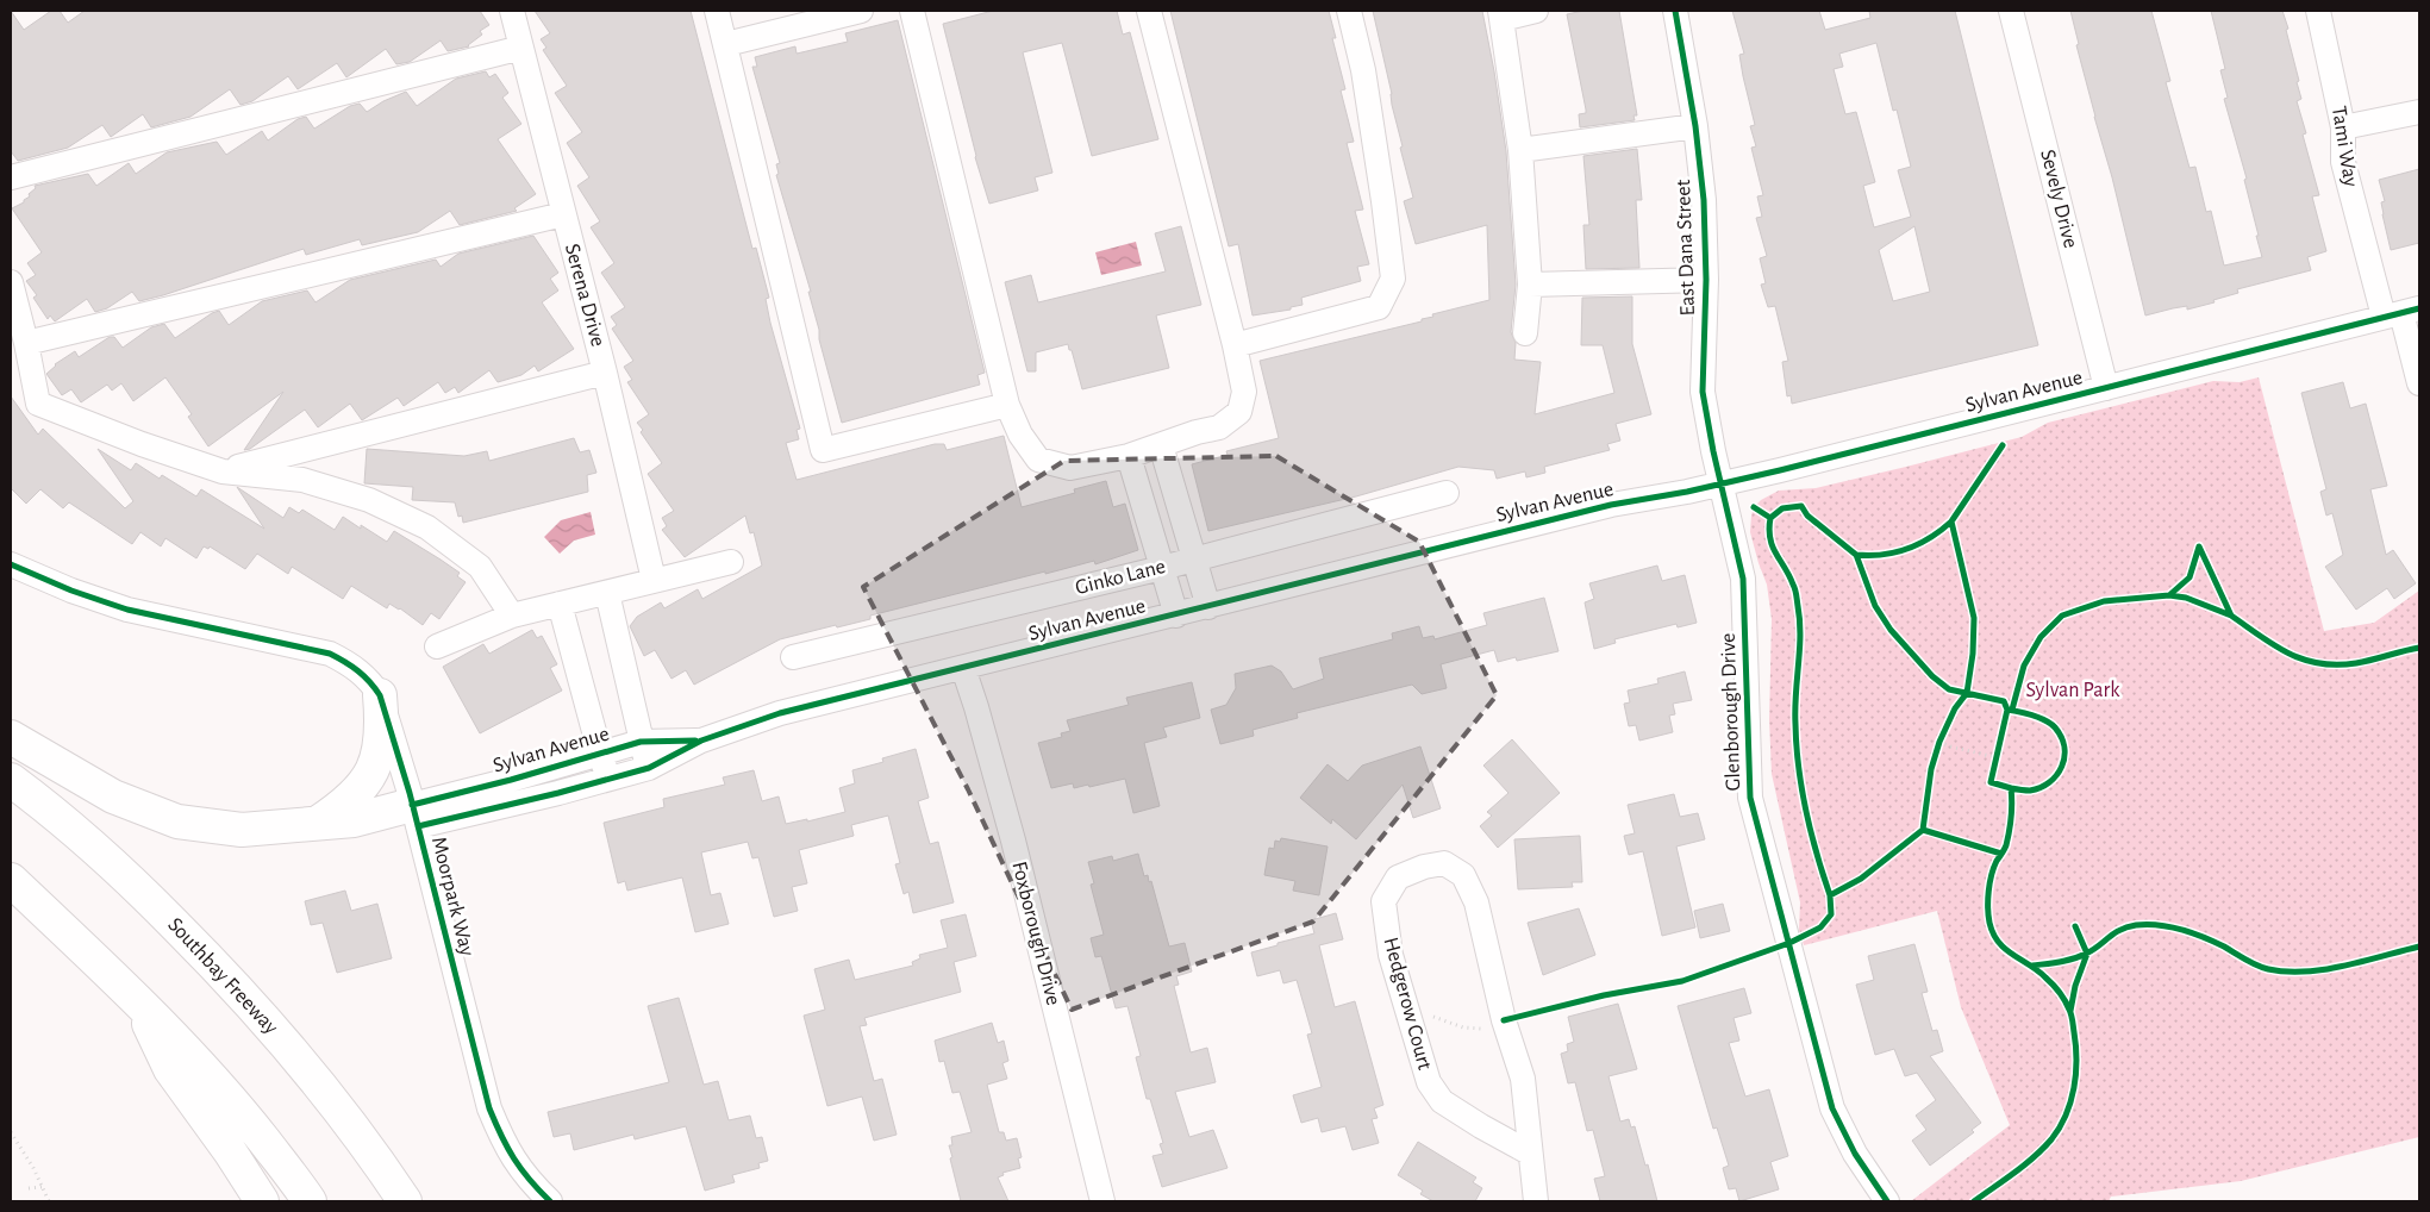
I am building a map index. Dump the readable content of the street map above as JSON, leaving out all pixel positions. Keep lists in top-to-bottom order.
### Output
{
  "streets": {
    "highway": ["Southbay Freeway"],
    "street": [
      "Tami Way",
      "Sevely Drive",
      "East Dana Street",
      "Serena Drive",
      "Sylvan Avenue",
      "Ginko Lane",
      "Glenborough Drive",
      "Moorpark Way",
      "Foxborough Drive",
      "Hedgerow Court"
    ]
  },
  "crossings": [
    ["Tami Way", "Sylvan Avenue"],
    ["Sevely Drive", "Sylvan Avenue"],
    ["East Dana Street", "Sylvan Avenue"],
    ["East Dana Street", "Glenborough Drive"],
    ["Sylvan Avenue", "Glenborough Drive"],
    ["Sylvan Avenue", "Moorpark Way"],
    ["Sylvan Avenue", "Foxborough Drive"]
  ],
  "parks": ["Sylvan Park"]
}
